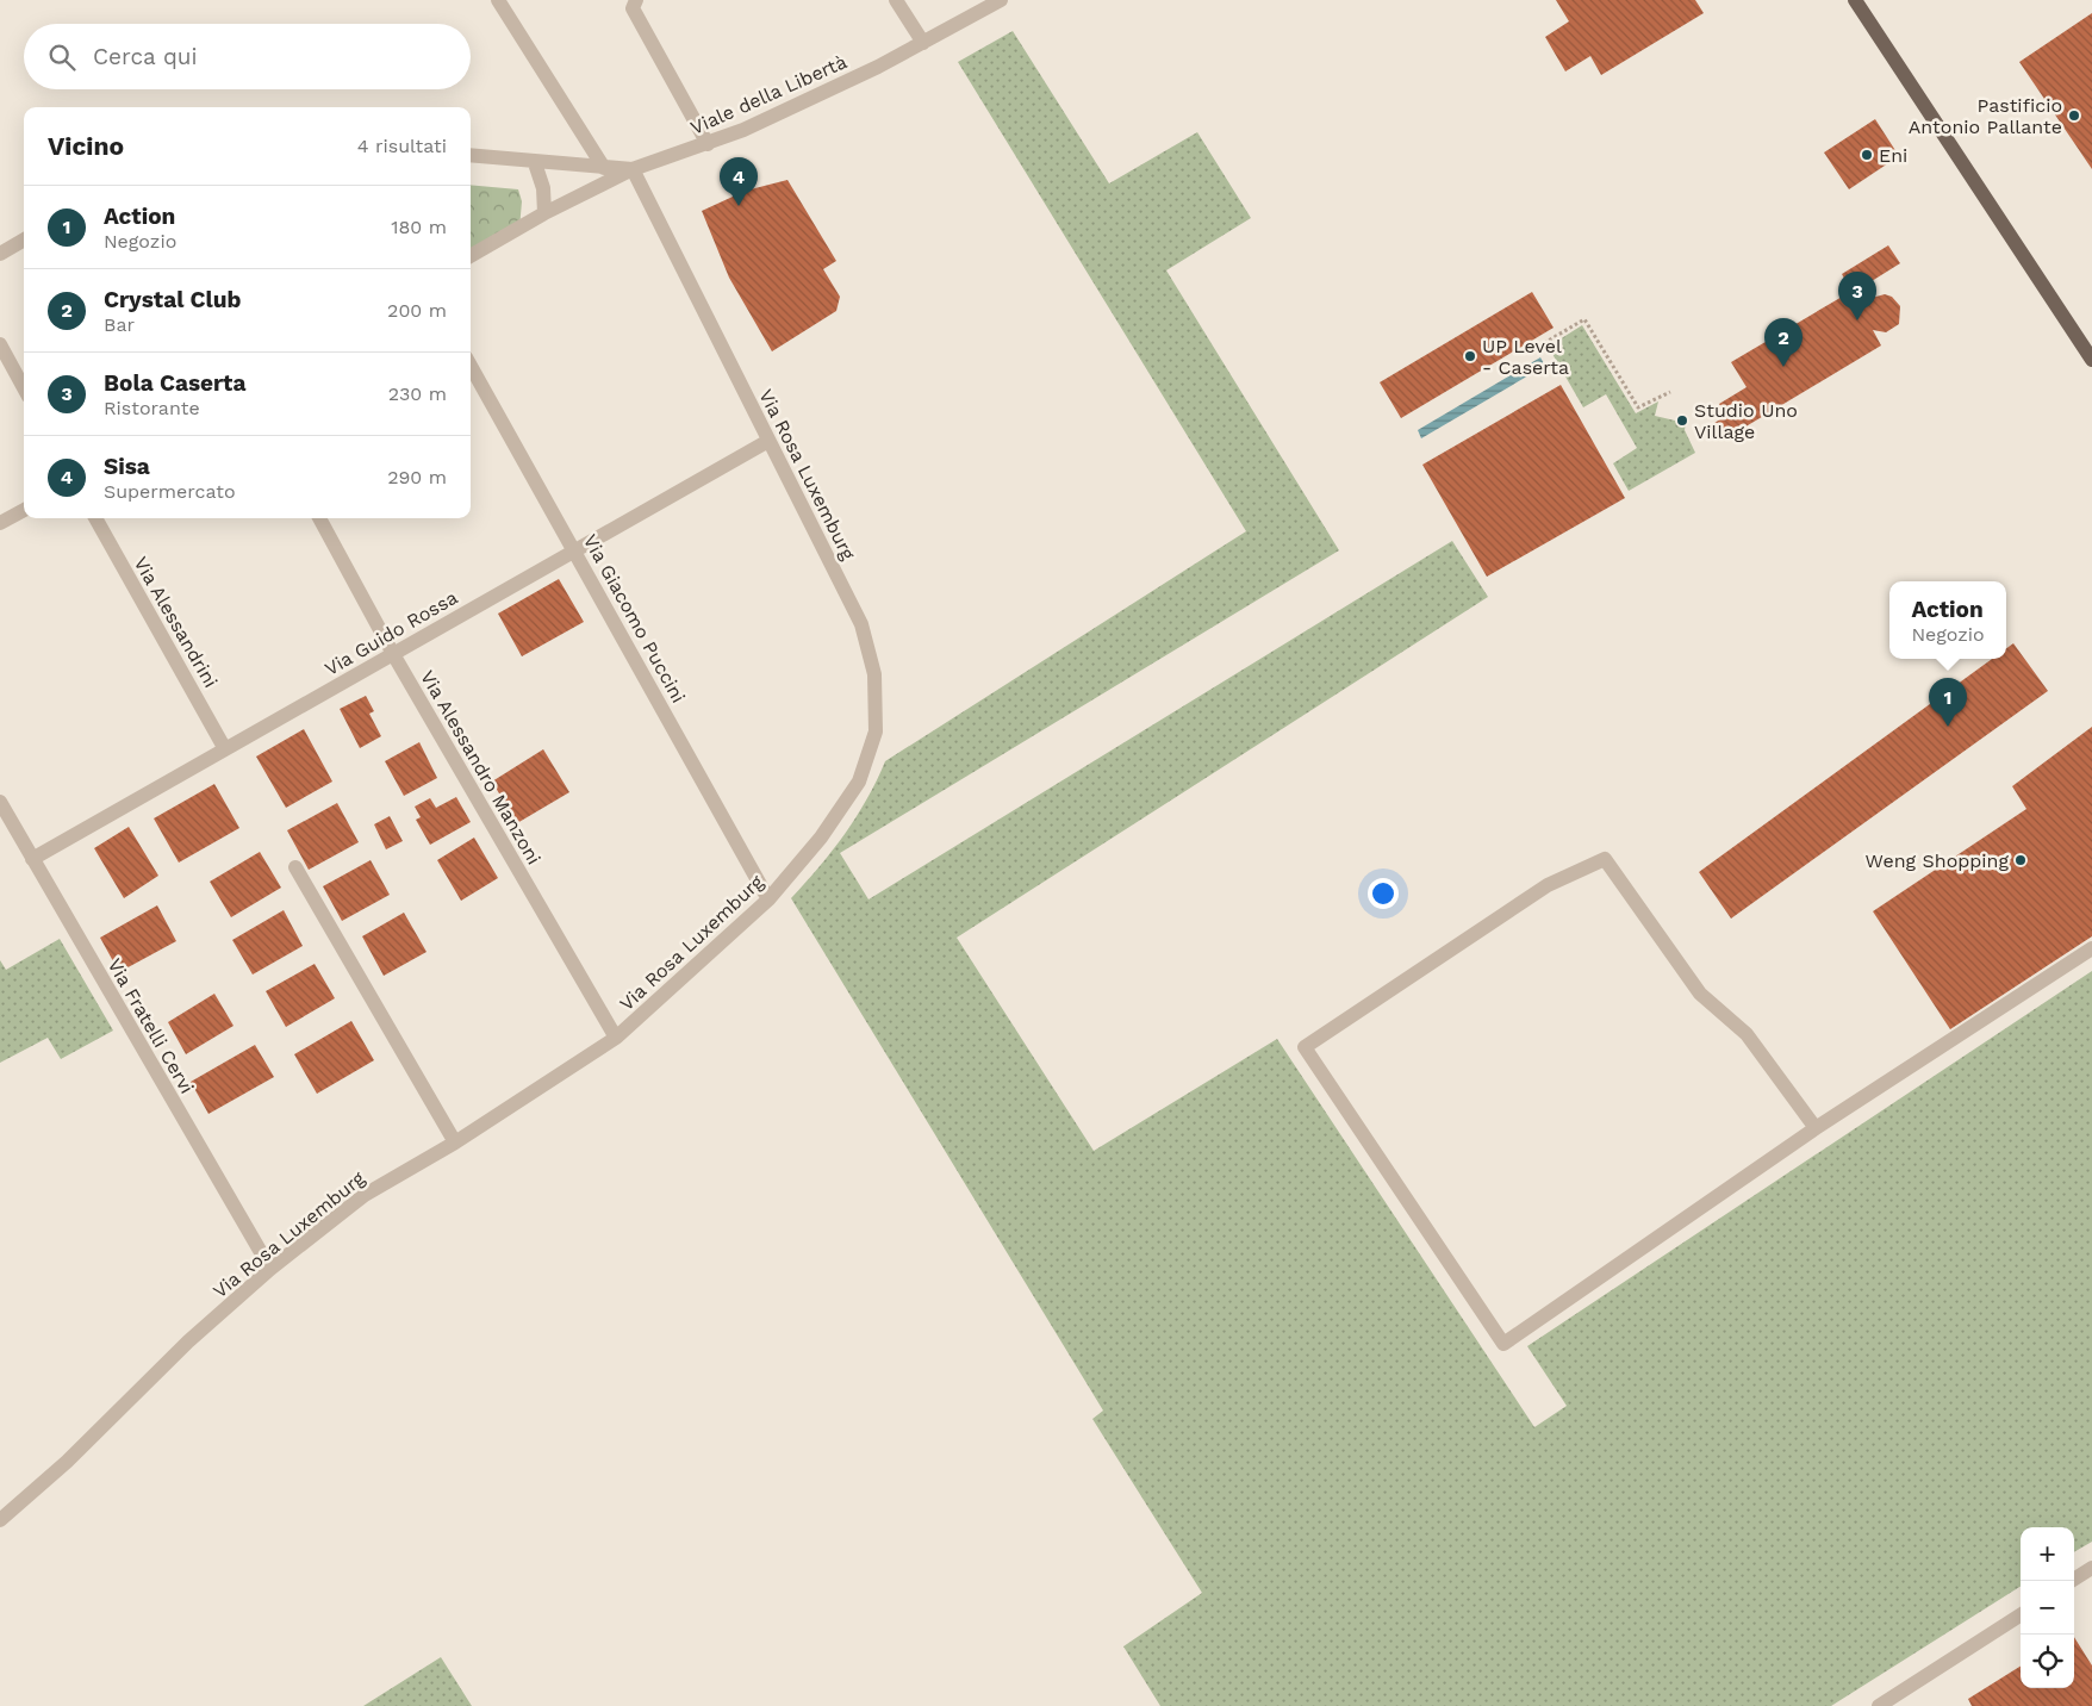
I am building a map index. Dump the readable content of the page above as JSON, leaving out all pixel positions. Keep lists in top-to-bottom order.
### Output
{
  "streets": {
    "street": [
      "Viale della Libertà",
      "Via Rosa Luxemburg",
      "Via Giacomo Puccini",
      "Via Alessandrini",
      "Via Guido Rossa",
      "Via Alessandro Manzoni",
      "Via Fratelli Cervi"
    ]
  },
  "crossings": [
    ["Viale della Libertà", "Via Rosa Luxemburg"],
    ["Via Rosa Luxemburg", "Via Giacomo Puccini"],
    ["Via Rosa Luxemburg", "Via Guido Rossa"],
    ["Via Rosa Luxemburg", "Via Alessandro Manzoni"],
    ["Via Rosa Luxemburg", "Via Fratelli Cervi"],
    ["Via Giacomo Puccini", "Via Guido Rossa"],
    ["Via Alessandrini", "Via Guido Rossa"],
    ["Via Guido Rossa", "Via Alessandro Manzoni"],
    ["Via Guido Rossa", "Via Fratelli Cervi"]
  ],
  "places": [
    "Pastificio Antonio Pallante",
    "Eni",
    "UP Level - Caserta",
    "Studio Uno Village",
    "Weng Shopping"
  ],
  "page": {
    "search": "Cerca qui",
    "heading": ["Vicino", "4 risultati"],
    "pins": [
      "4",
      "3",
      "2",
      "1"
    ],
    "list": [
      {
        "mark": "1",
        "name": "Action",
        "note": "Negozio",
        "value": "180 m"
      },
      {
        "mark": "2",
        "name": "Crystal Club",
        "note": "Bar",
        "value": "200 m"
      },
      {
        "mark": "3",
        "name": "Bola Caserta",
        "note": "Ristorante",
        "value": "230 m"
      },
      {
        "mark": "4",
        "name": "Sisa",
        "note": "Supermercato",
        "value": "290 m"
      }
    ],
    "popup": ["Action", "Negozio"],
    "map_buttons": ["+", "−"]
  }
}
